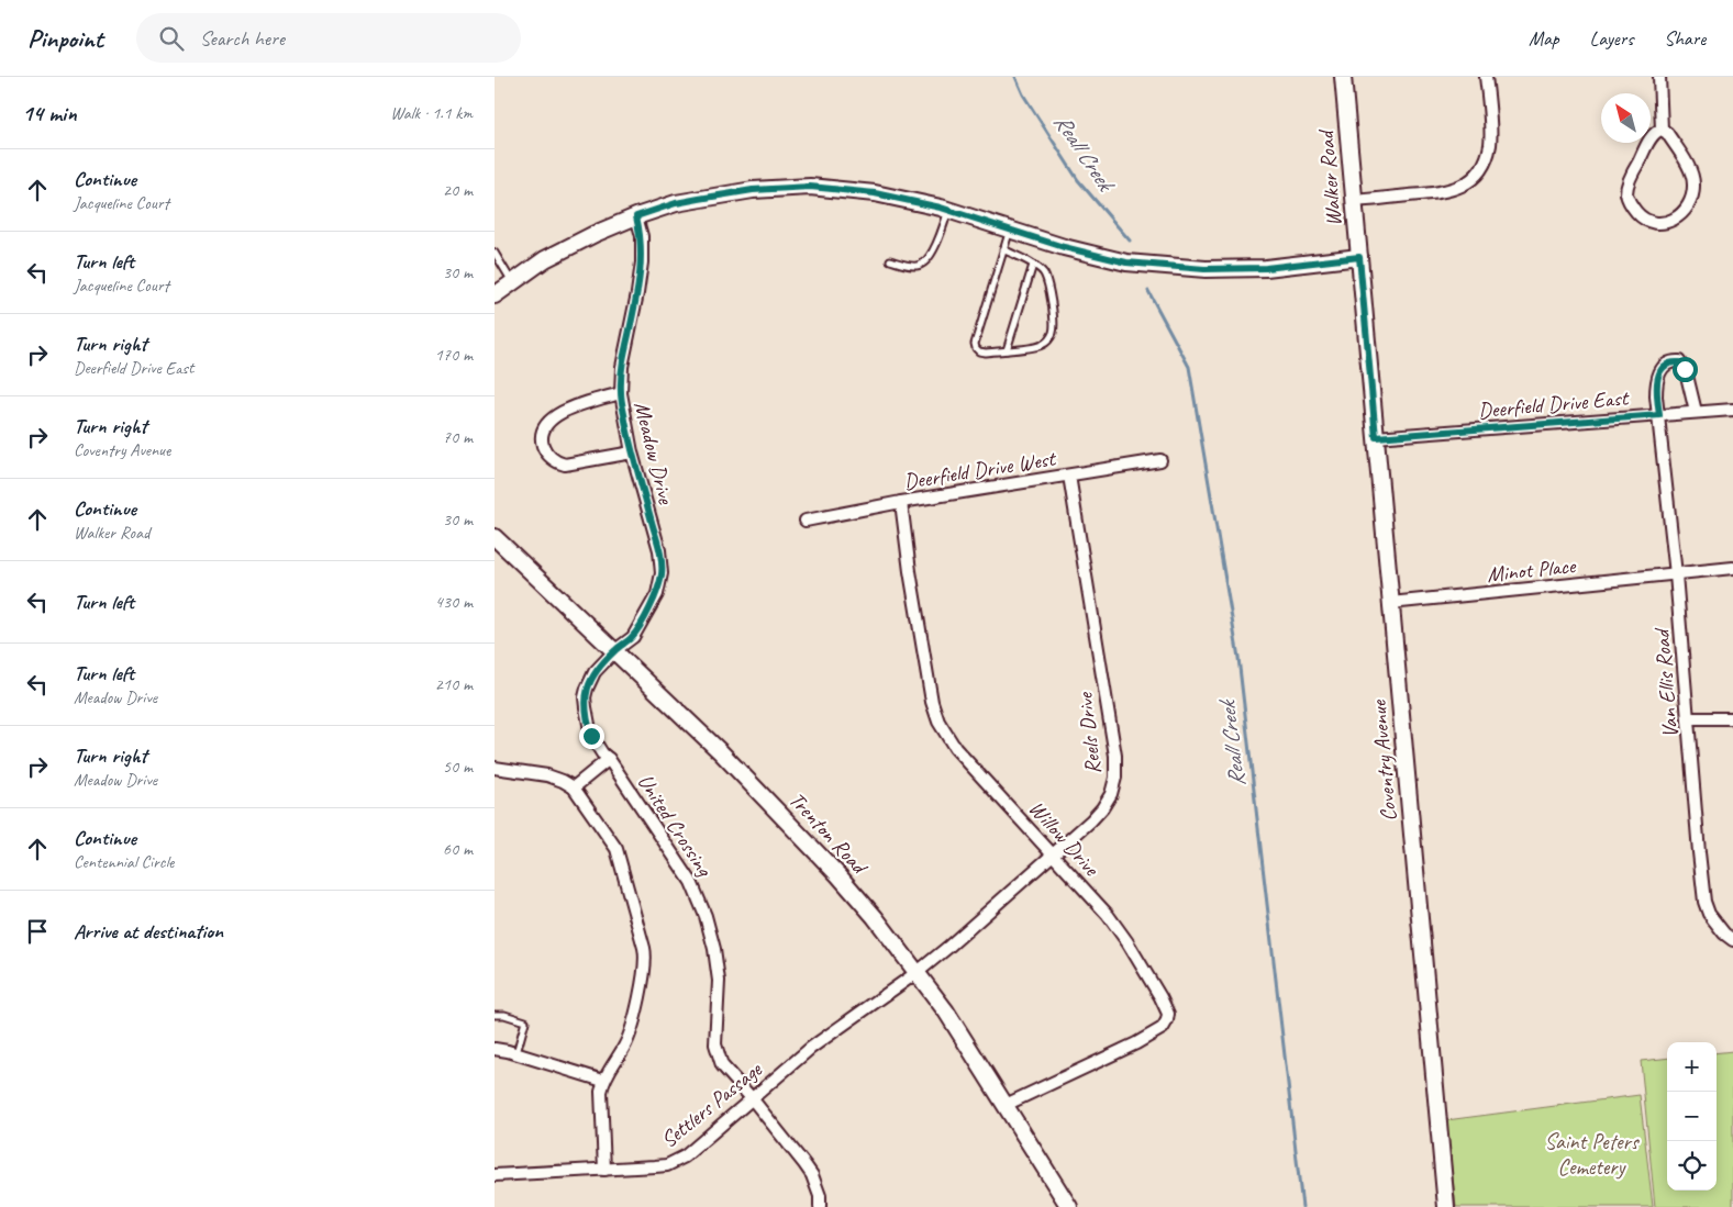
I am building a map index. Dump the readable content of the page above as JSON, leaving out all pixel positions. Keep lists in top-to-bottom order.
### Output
{
  "streets": {
    "street": [
      "Walker Road",
      "Deerfield Drive East",
      "Meadow Drive",
      "Deerfield Drive West",
      "Minot Place",
      "Van Ellis Road",
      "Reels Drive",
      "Coventry Avenue",
      "United Crossing",
      "Trenton Road",
      "Willow Drive",
      "Settlers Passage"
    ]
  },
  "crossings": [
    ["Walker Road", "Coventry Avenue"],
    ["Deerfield Drive East", "Van Ellis Road"],
    ["Deerfield Drive East", "Coventry Avenue"],
    ["Meadow Drive", "United Crossing"],
    ["Meadow Drive", "Trenton Road"],
    ["Deerfield Drive West", "Reels Drive"],
    ["Deerfield Drive West", "Willow Drive"],
    ["Minot Place", "Van Ellis Road"],
    ["Minot Place", "Coventry Avenue"],
    ["Reels Drive", "Trenton Road"],
    ["Reels Drive", "Willow Drive"],
    ["Reels Drive", "Settlers Passage"],
    ["United Crossing", "Settlers Passage"],
    ["Trenton Road", "Willow Drive"],
    ["Trenton Road", "Settlers Passage"]
  ],
  "water": ["Reall Creek"],
  "parks": ["Saint Peters Cemetery"],
  "north": "top left",
  "page": {
    "header": "Pinpoint",
    "search": "Search here",
    "nav": ["Map", "Layers", "Share"],
    "heading": ["14 min", "Walk · 1.1 km"],
    "list": [
      ["Continue", "Jacqueline Court", "20 m"],
      ["Turn left", "Jacqueline Court", "30 m"],
      ["Turn right", "Deerfield Drive East", "170 m"],
      ["Turn right", "Coventry Avenue", "70 m"],
      ["Continue", "Walker Road", "30 m"],
      ["Turn left", "430 m"],
      ["Turn left", "Meadow Drive", "210 m"],
      ["Turn right", "Meadow Drive", "50 m"],
      ["Continue", "Centennial Circle", "60 m"],
      "Arrive at destination"
    ],
    "map_buttons": ["+", "−"]
  }
}
